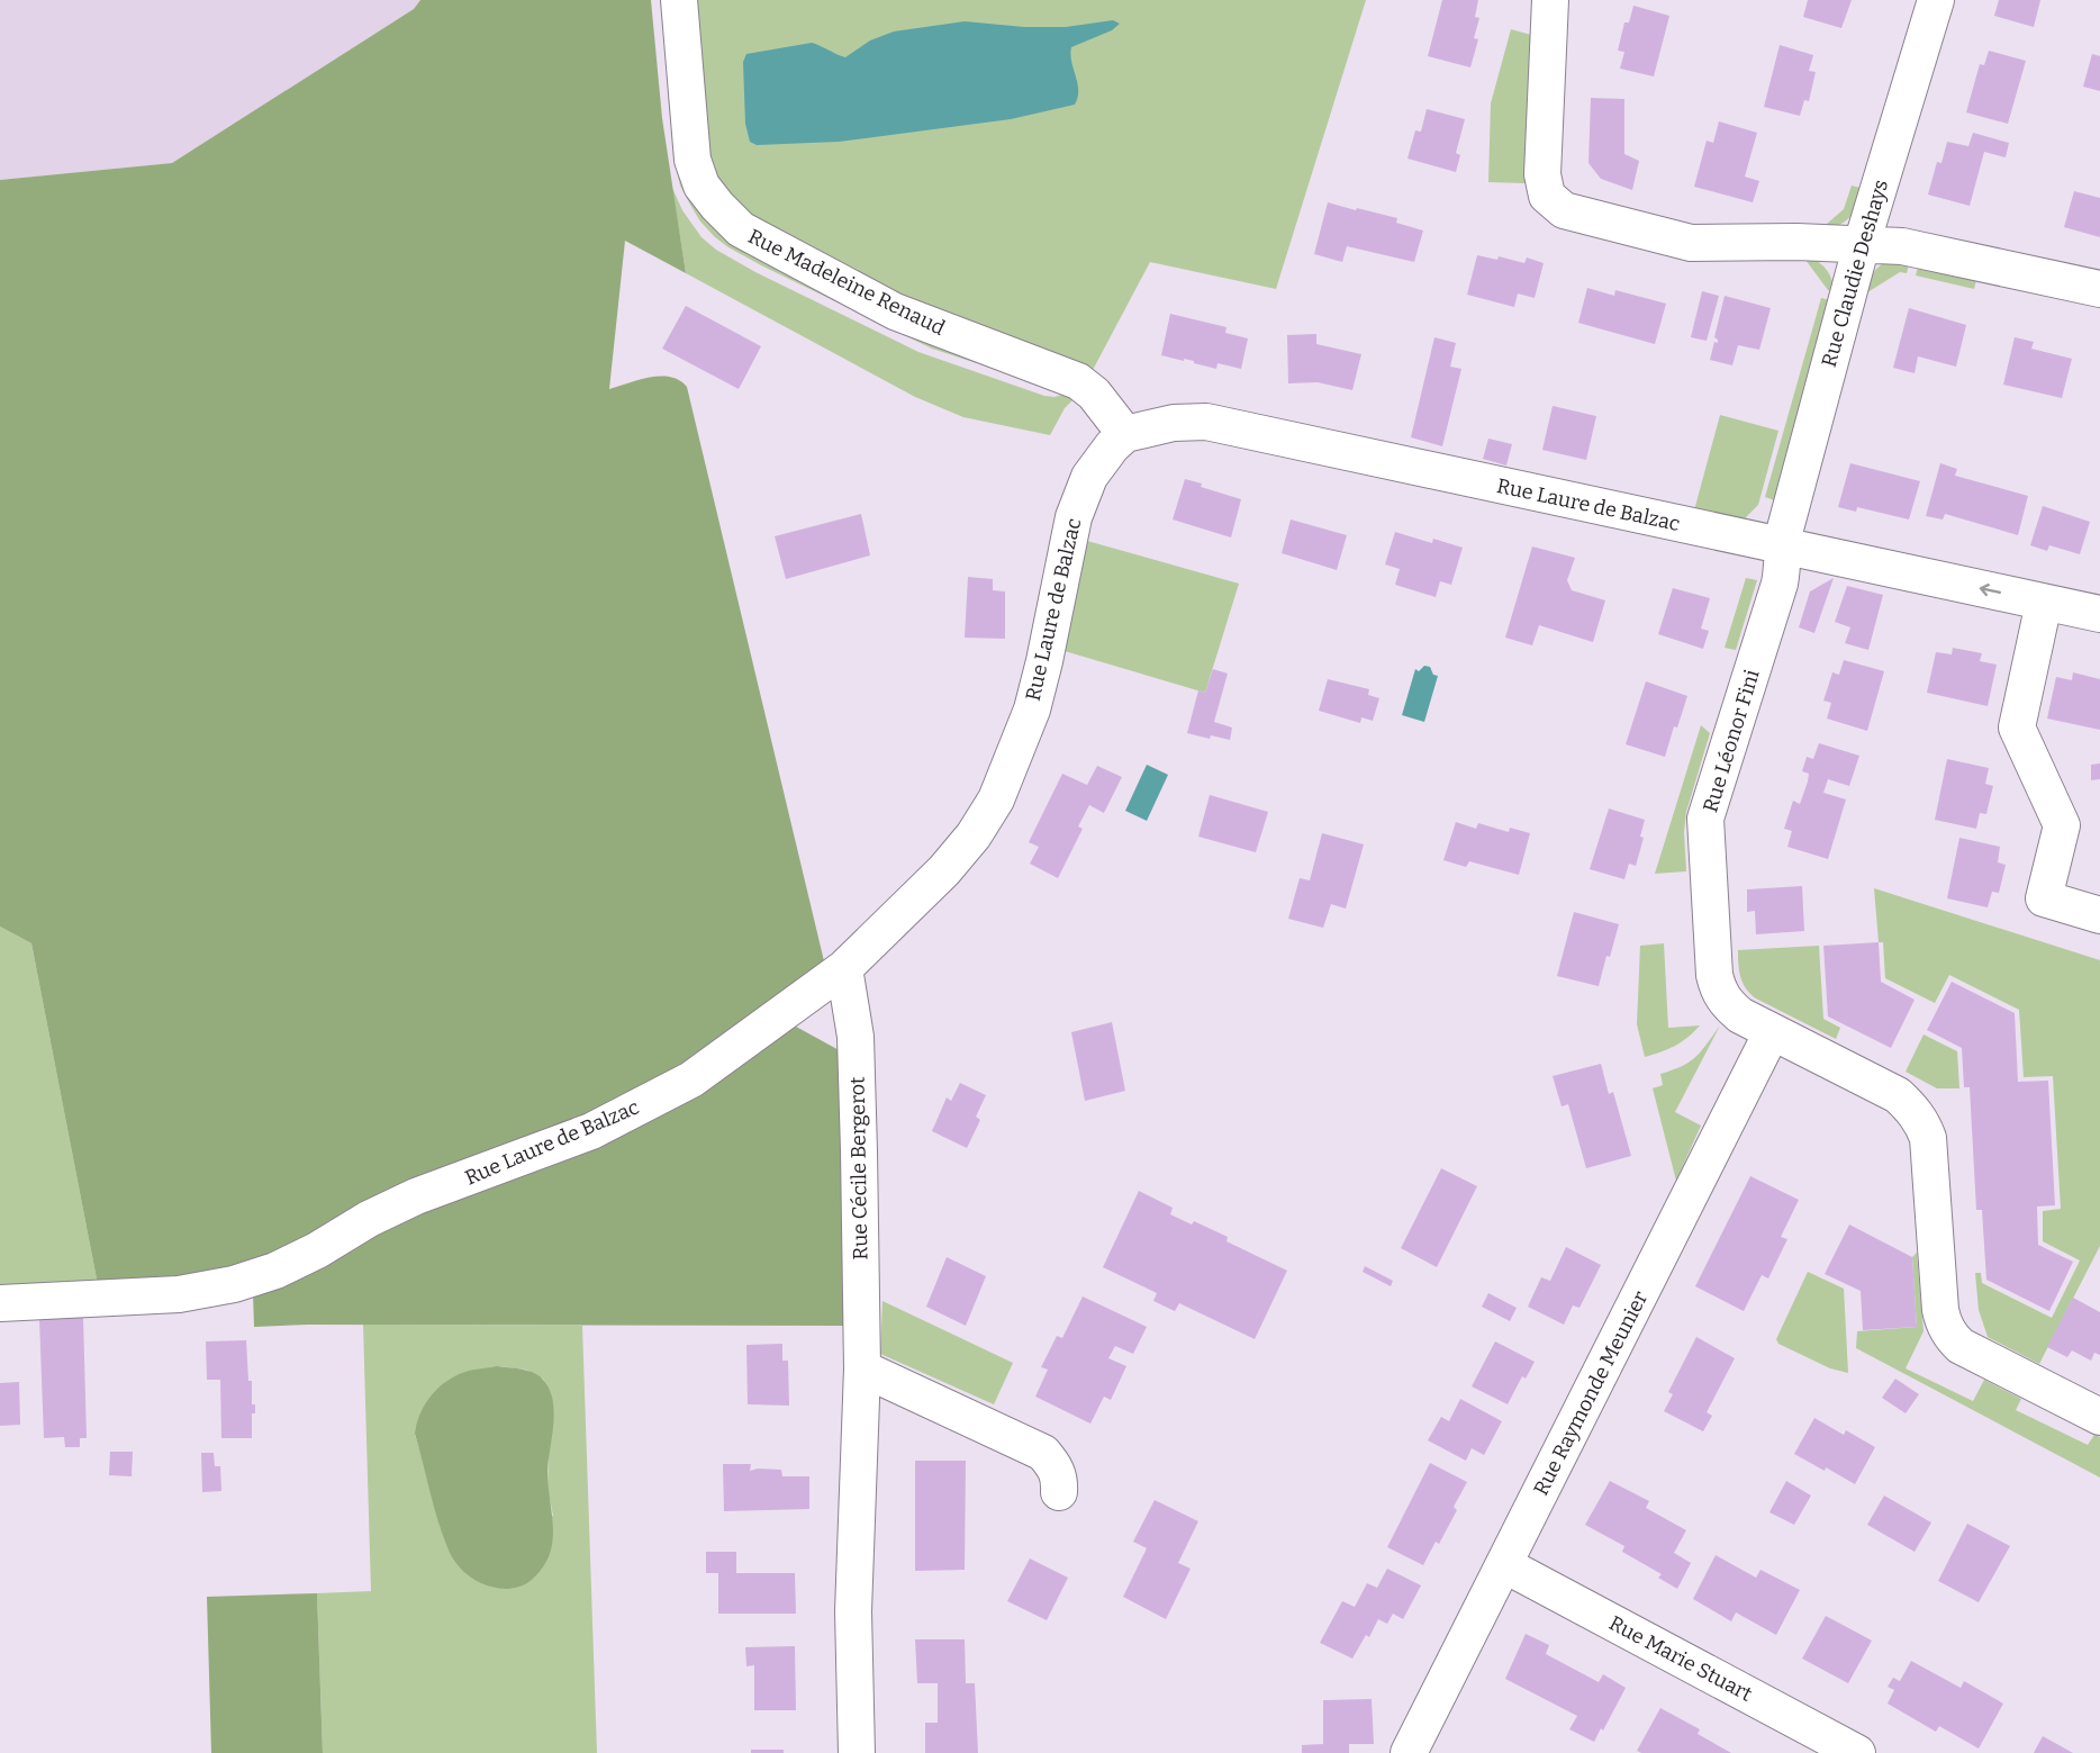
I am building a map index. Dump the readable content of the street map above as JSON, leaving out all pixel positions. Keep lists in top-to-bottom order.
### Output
{
  "streets": {
    "street": [
      "Rue Claudie Deshays",
      "Rue Madeleine Renaud",
      "Rue Laure de Balzac",
      "Rue Léonor Fini",
      "Rue Cécile Bergerot",
      "Rue Raymonde Meunier",
      "Rue Marie Stuart"
    ]
  },
  "crossings": [
    ["Rue Claudie Deshays", "Rue Laure de Balzac"],
    ["Rue Claudie Deshays", "Rue Léonor Fini"],
    ["Rue Madeleine Renaud", "Rue Laure de Balzac"],
    ["Rue Laure de Balzac", "Rue Léonor Fini"],
    ["Rue Laure de Balzac", "Rue Cécile Bergerot"],
    ["Rue Léonor Fini", "Rue Raymonde Meunier"],
    ["Rue Raymonde Meunier", "Rue Marie Stuart"]
  ]
}
